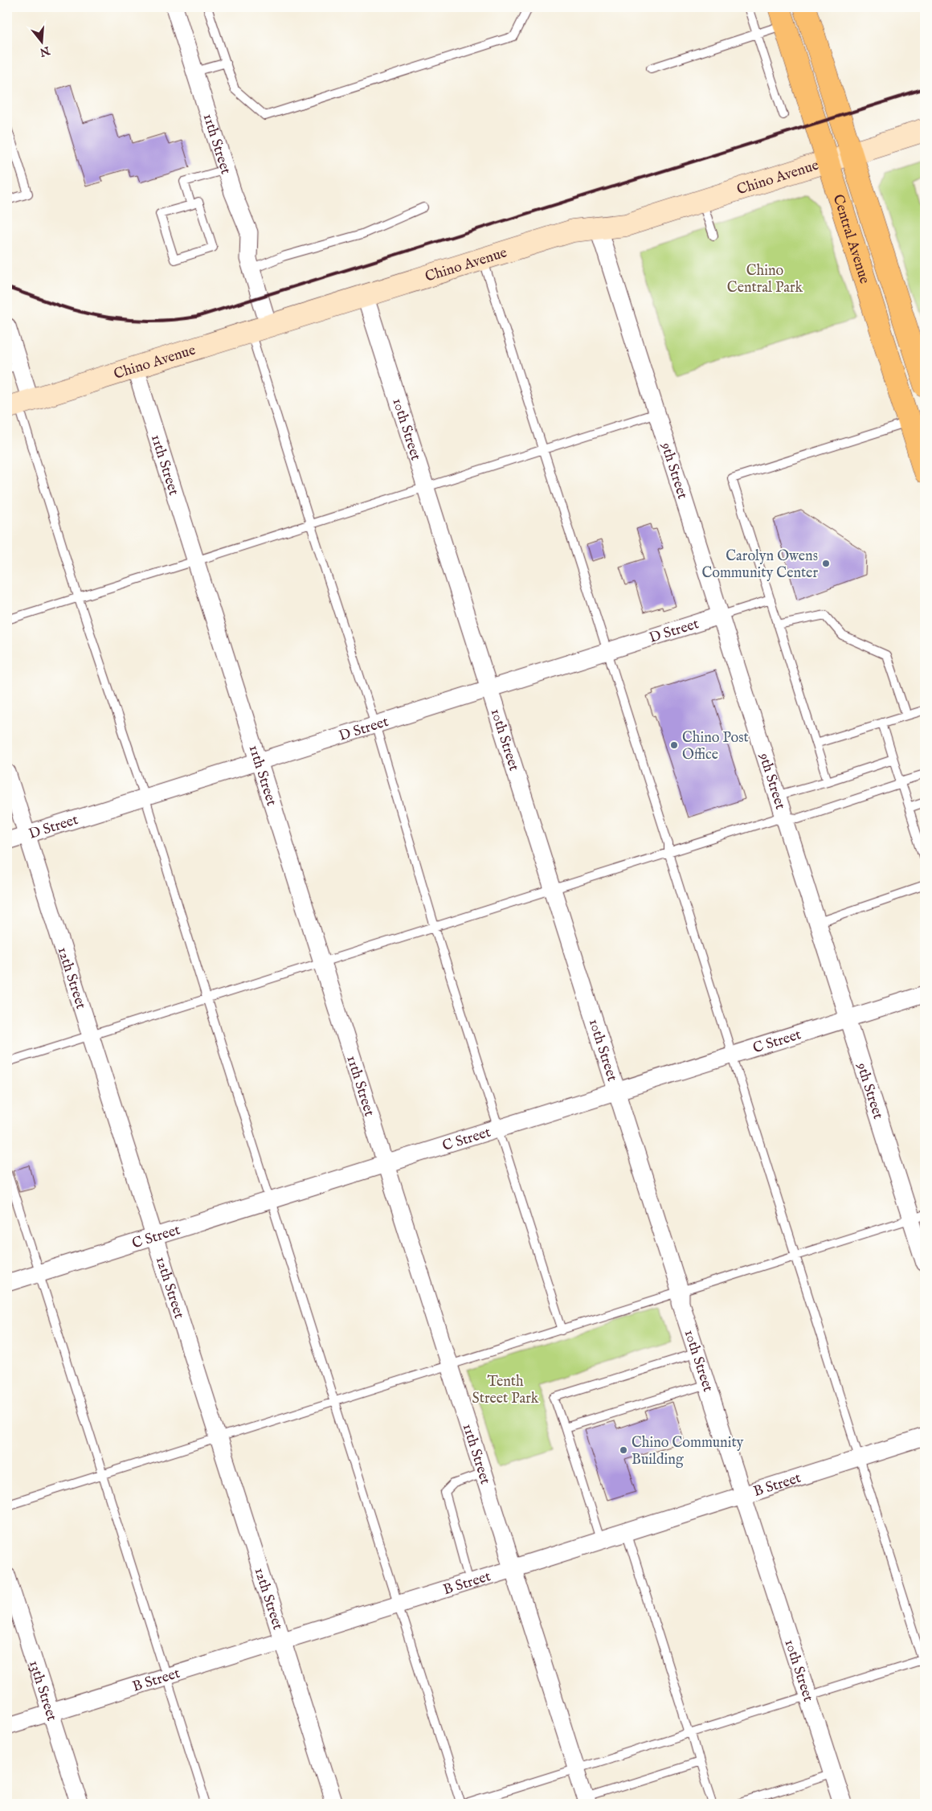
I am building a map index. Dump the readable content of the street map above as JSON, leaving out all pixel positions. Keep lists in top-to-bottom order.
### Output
{
  "streets": {
    "main road": ["Chino Avenue", "Central Avenue"],
    "street": [
      "11th Street",
      "10th Street",
      "9th Street",
      "D Street",
      "12th Street",
      "C Street",
      "B Street",
      "13th Street"
    ]
  },
  "crossings": [
    ["11th Street", "Chino Avenue"],
    ["11th Street", "D Street"],
    ["11th Street", "C Street"],
    ["11th Street", "B Street"],
    ["Chino Avenue", "Central Avenue"],
    ["Chino Avenue", "10th Street"],
    ["Chino Avenue", "9th Street"],
    ["10th Street", "D Street"],
    ["10th Street", "C Street"],
    ["10th Street", "B Street"],
    ["9th Street", "D Street"],
    ["9th Street", "C Street"],
    ["D Street", "12th Street"],
    ["12th Street", "C Street"],
    ["12th Street", "B Street"],
    ["B Street", "13th Street"]
  ],
  "parks": ["Chino Central Park", "Tenth Street Park"],
  "places": ["Carolyn Owens Community Center", "Chino Post Office", "Chino Community Building"],
  "north": "bottom"
}
